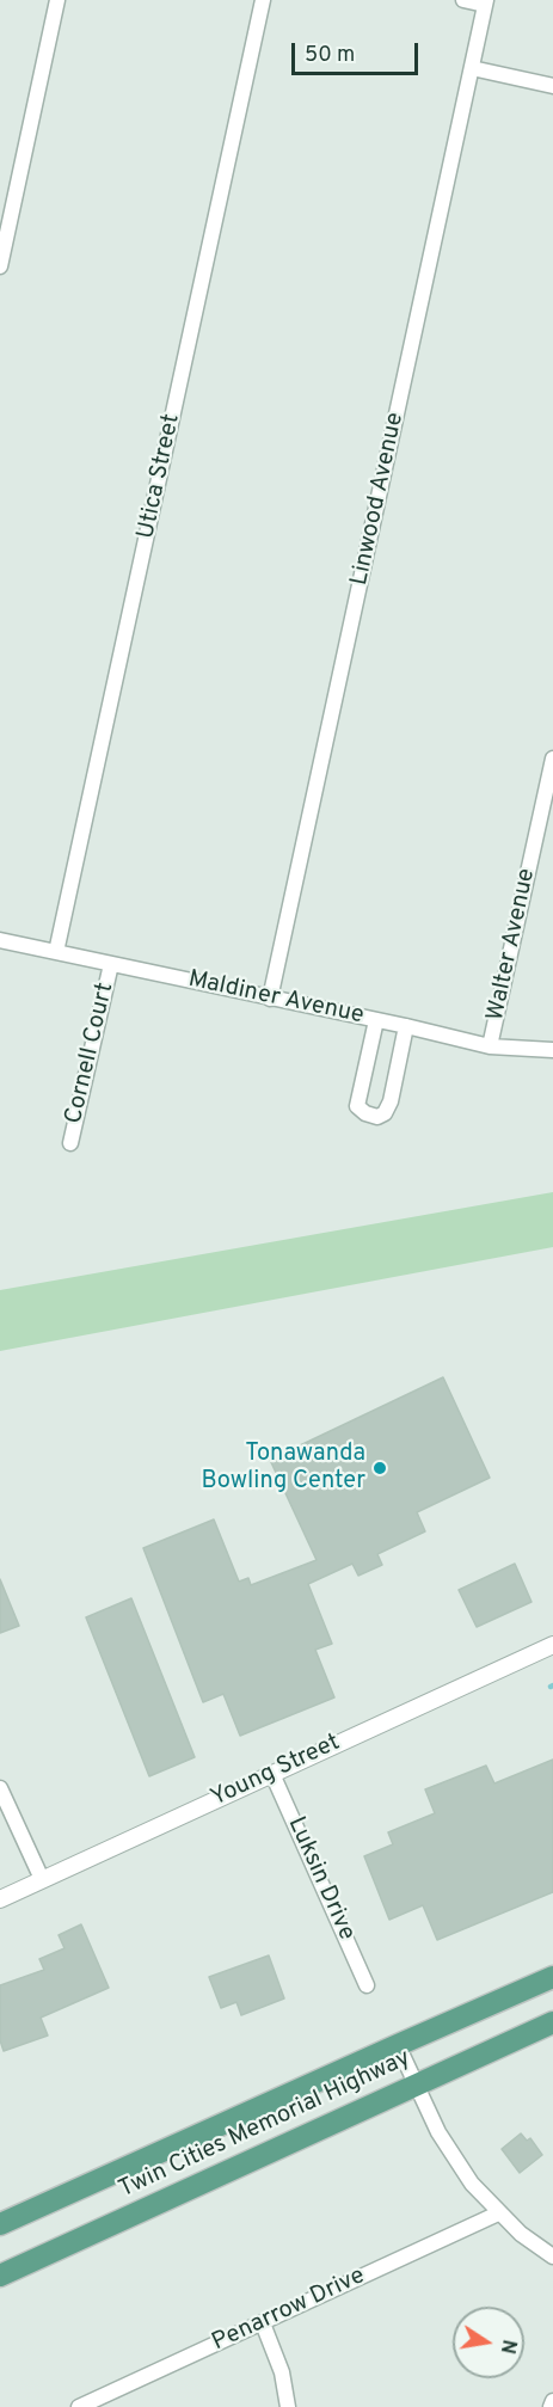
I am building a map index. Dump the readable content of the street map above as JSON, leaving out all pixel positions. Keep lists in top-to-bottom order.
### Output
{
  "streets": {
    "main road": ["Twin Cities Memorial Highway"],
    "street": [
      "Utica Street",
      "Linwood Avenue",
      "Walter Avenue",
      "Maldiner Avenue",
      "Cornell Court",
      "Young Street",
      "Luksin Drive",
      "Penarrow Drive"
    ]
  },
  "crossings": [
    ["Utica Street", "Maldiner Avenue"],
    ["Linwood Avenue", "Maldiner Avenue"],
    ["Walter Avenue", "Maldiner Avenue"],
    ["Maldiner Avenue", "Cornell Court"],
    ["Young Street", "Luksin Drive"]
  ],
  "places": ["Tonawanda Bowling Center"],
  "scale_bar": "50 m",
  "north": "right"
}
